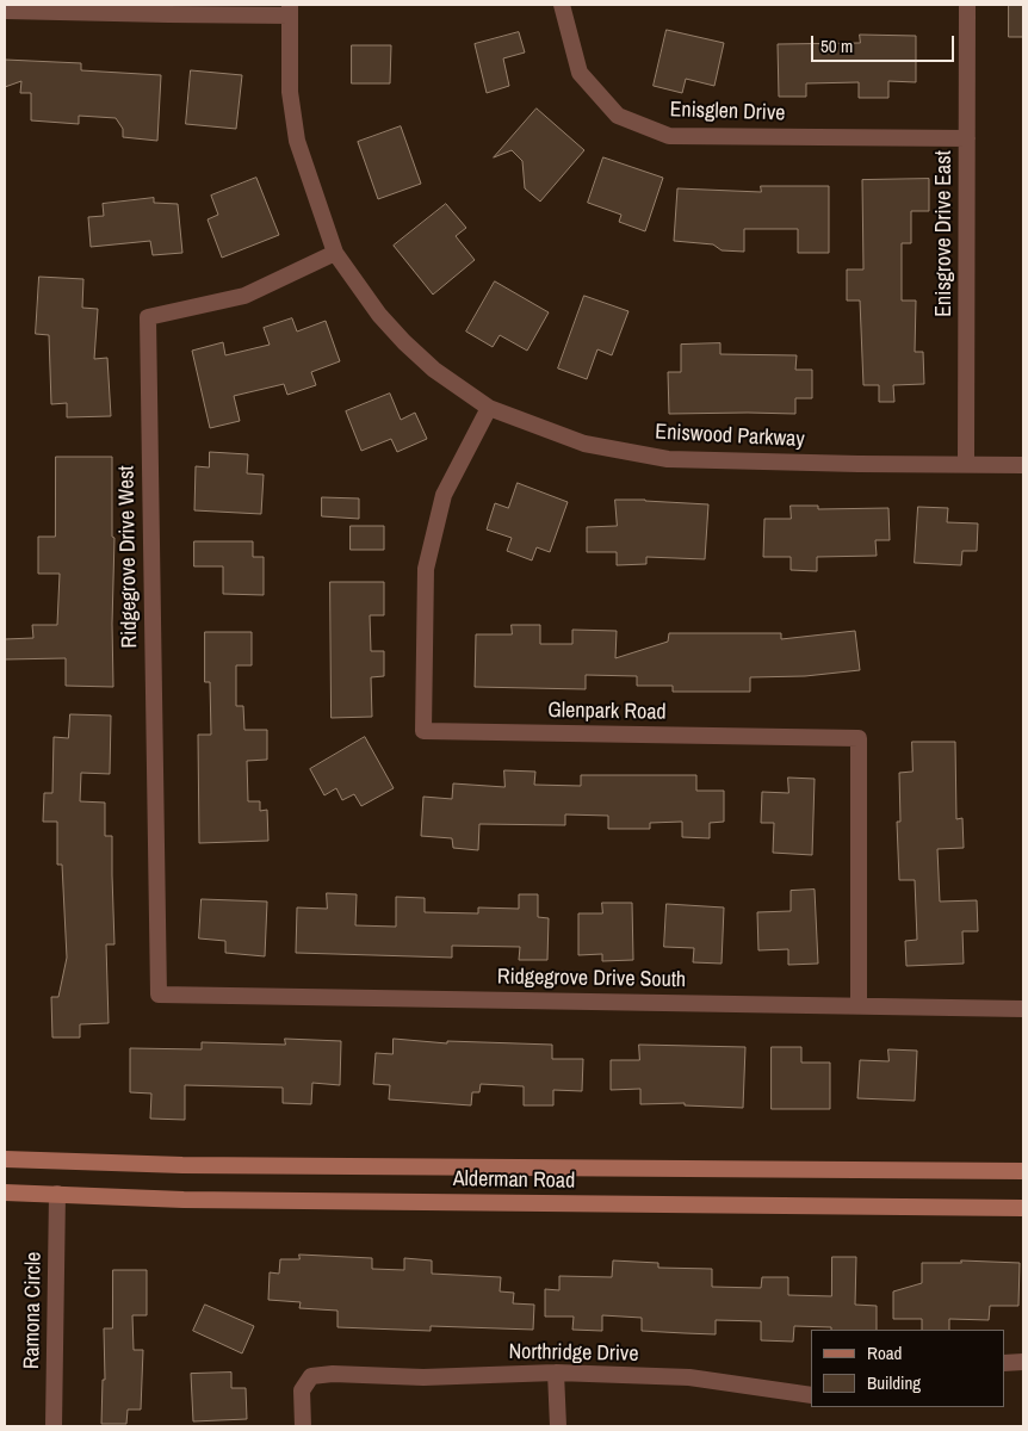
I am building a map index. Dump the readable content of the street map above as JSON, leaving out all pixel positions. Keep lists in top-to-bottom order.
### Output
{
  "streets": {
    "main road": ["Alderman Road"],
    "street": [
      "Enisglen Drive",
      "Enisgrove Drive East",
      "Eniswood Parkway",
      "Ridgegrove Drive West",
      "Glenpark Road",
      "Ridgegrove Drive South",
      "Ramona Circle",
      "Northridge Drive"
    ]
  },
  "crossings": [
    ["Enisglen Drive", "Enisgrove Drive East"],
    ["Enisgrove Drive East", "Eniswood Parkway"],
    ["Eniswood Parkway", "Ridgegrove Drive West"],
    ["Eniswood Parkway", "Glenpark Road"],
    ["Ridgegrove Drive West", "Ridgegrove Drive South"],
    ["Glenpark Road", "Ridgegrove Drive South"],
    ["Alderman Road", "Ramona Circle"]
  ],
  "legend": ["Road", "Building"],
  "scale_bar": "50 m"
}
